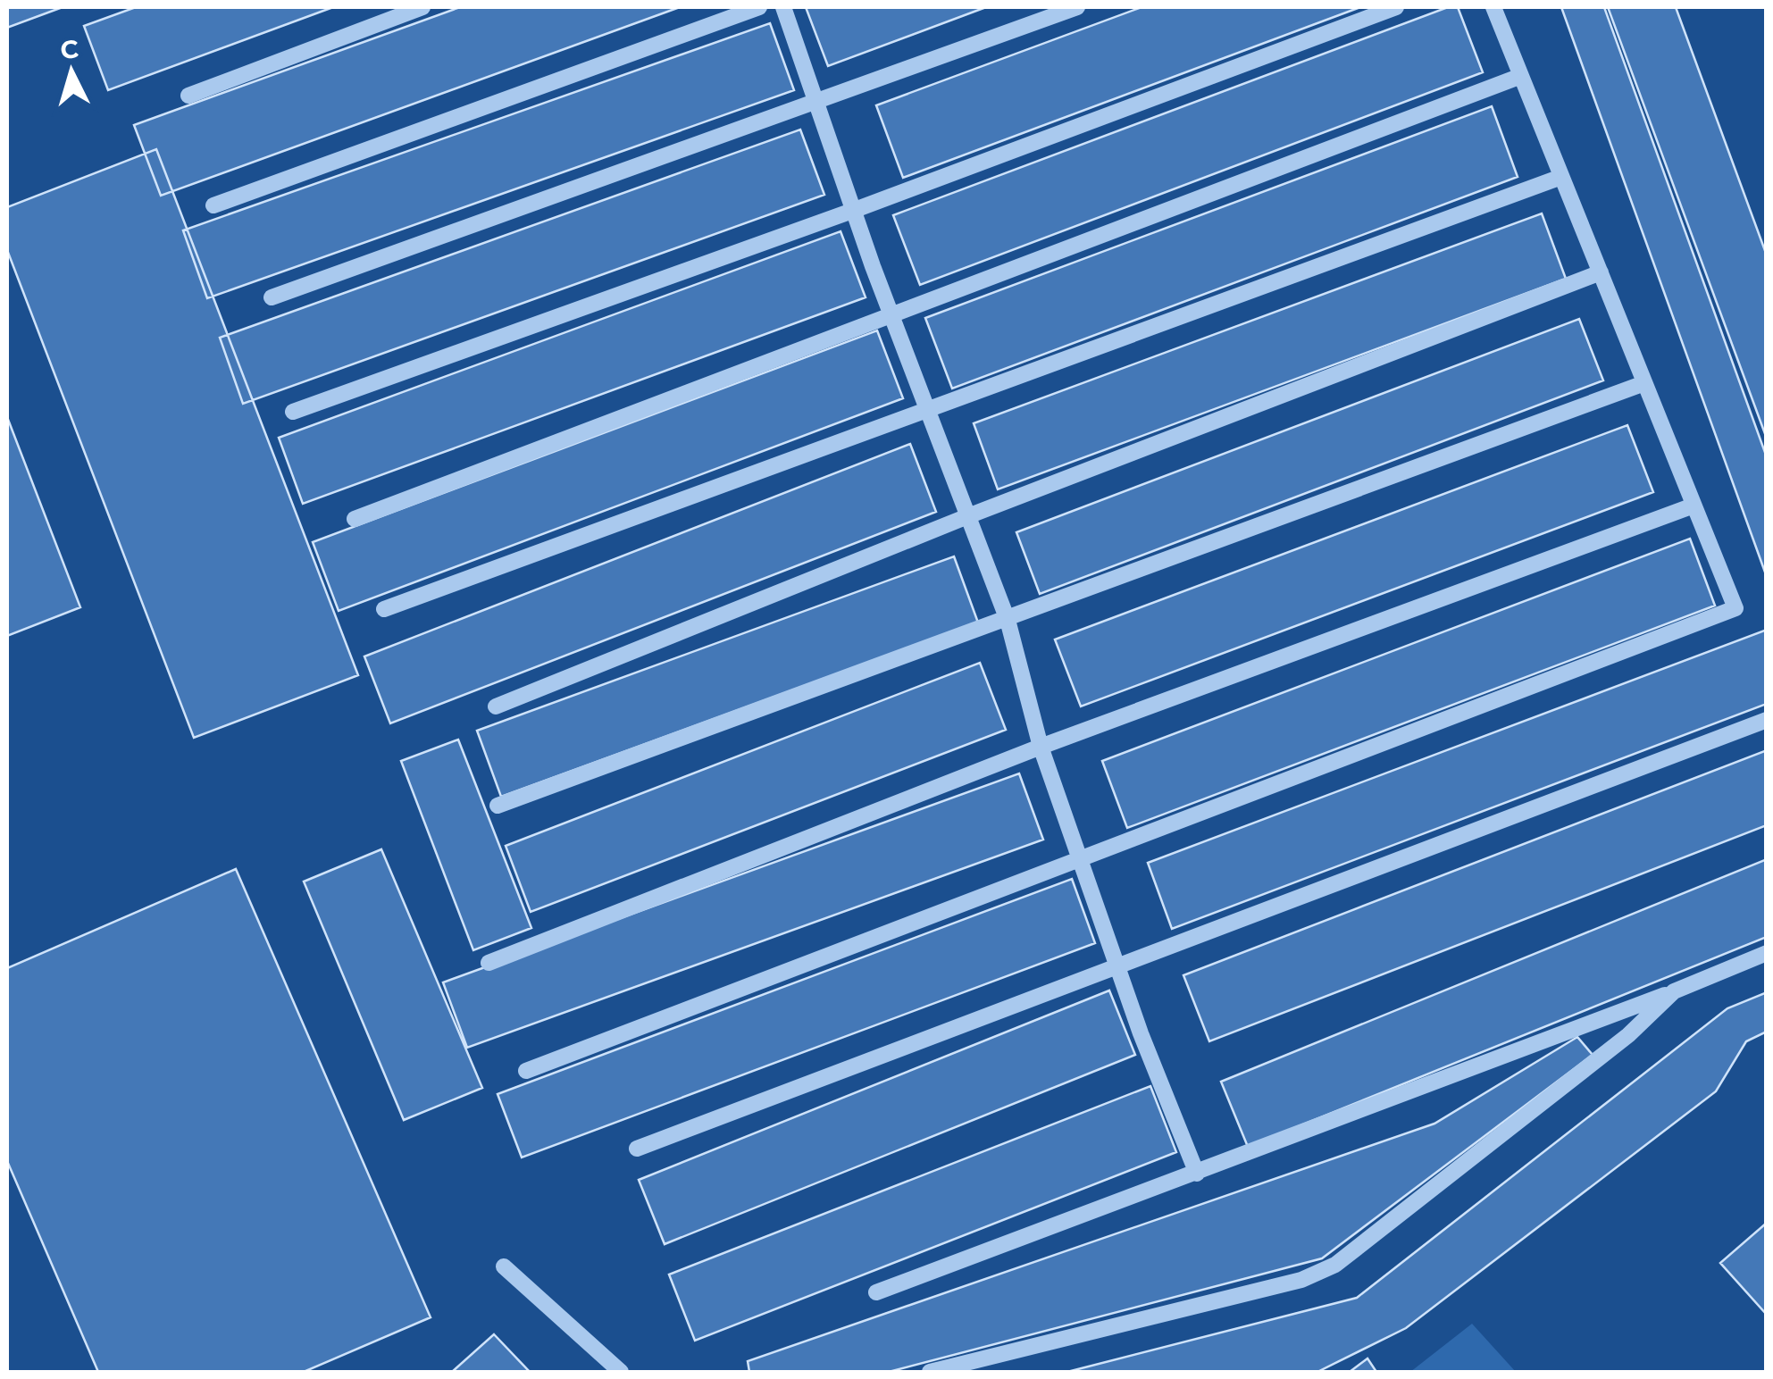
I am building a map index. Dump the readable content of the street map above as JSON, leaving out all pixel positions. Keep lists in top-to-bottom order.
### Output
{
  "north": "top"
}
